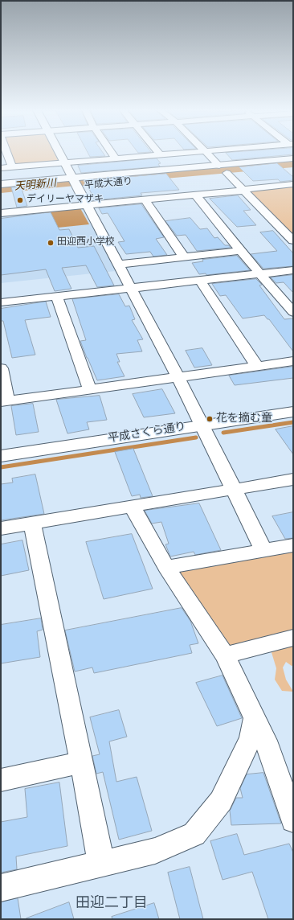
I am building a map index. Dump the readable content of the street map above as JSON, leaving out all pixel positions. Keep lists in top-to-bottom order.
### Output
{
  "streets": {
    "street": ["平成大通り", "平成さくら通り"]
  },
  "districts": ["田迎二丁目"],
  "water": ["天明新川"],
  "places": ["デイリーヤマザキ", "田迎西小学校", "花を摘む童"]
}
